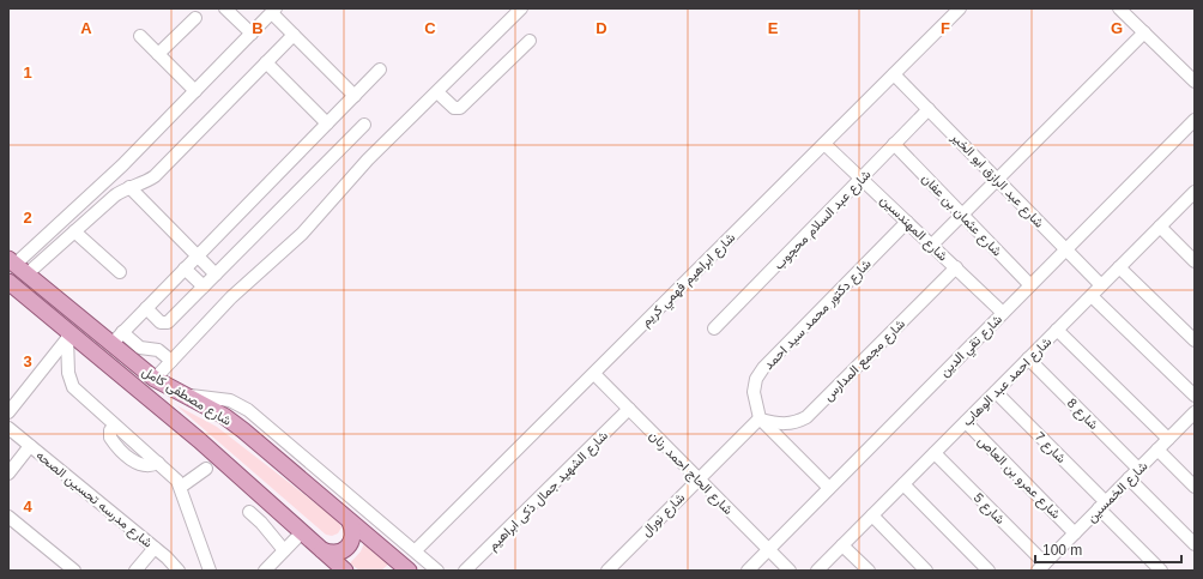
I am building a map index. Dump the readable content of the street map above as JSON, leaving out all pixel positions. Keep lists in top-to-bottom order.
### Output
{
  "streets": {
    "main road": ["شارع مصطفى كامل"],
    "street": [
      "شارع عبد الرازق ابو الخير",
      "شارع عثمان بن عفان",
      "شارع عبد السلام محجوب",
      "شارع المهندسين",
      "شارع ابراهيم فهمي كريم",
      "شارع دكتور محمد سيد احمد",
      "شارع تقي الدين",
      "شارع مجمع المدارس",
      "شارع احمد عبد الوهاب",
      "شارع 8",
      "شارع 7",
      "شارع الحاج احمد رنان",
      "شارع عمرو بن العاص",
      "شارع الشهيد جمال ذكى ابراهيم",
      "شارع الخمسين",
      "شارع مدرسه تحسين الصحه",
      "شارع 5",
      "شارع نورال"
    ]
  },
  "crossings": [
    ["شارع عبد الرازق ابو الخير", "شارع عبد السلام محجوب"],
    ["شارع عبد الرازق ابو الخير", "شارع ابراهيم فهمي كريم"],
    ["شارع عبد الرازق ابو الخير", "شارع تقي الدين"],
    ["شارع عبد الرازق ابو الخير", "شارع احمد عبد الوهاب"],
    ["شارع عثمان بن عفان", "شارع عبد السلام محجوب"],
    ["شارع عثمان بن عفان", "شارع تقي الدين"],
    ["شارع عبد السلام محجوب", "شارع المهندسين"],
    ["شارع المهندسين", "شارع ابراهيم فهمي كريم"],
    ["شارع المهندسين", "شارع دكتور محمد سيد احمد"],
    ["شارع المهندسين", "شارع تقي الدين"],
    ["شارع المهندسين", "شارع مجمع المدارس"],
    ["شارع ابراهيم فهمي كريم", "شارع الحاج احمد رنان"],
    ["شارع دكتور محمد سيد احمد", "شارع مجمع المدارس"],
    ["شارع دكتور محمد سيد احمد", "شارع نورال"],
    ["شارع تقي الدين", "شارع الحاج احمد رنان"],
    ["شارع مجمع المدارس", "شارع نورال"],
    ["شارع احمد عبد الوهاب", "شارع 8"],
    ["شارع احمد عبد الوهاب", "شارع 7"],
    ["شارع احمد عبد الوهاب", "شارع عمرو بن العاص"],
    ["شارع احمد عبد الوهاب", "شارع 5"],
    ["شارع 8", "شارع الخمسين"],
    ["شارع 7", "شارع الخمسين"],
    ["شارع الحاج احمد رنان", "شارع الشهيد جمال ذكى ابراهيم"],
    ["شارع الحاج احمد رنان", "شارع نورال"],
    ["شارع عمرو بن العاص", "شارع الخمسين"],
    ["شارع الخمسين", "شارع 5"]
  ],
  "scale_bar": "100 m",
  "grid": {
    "columns": [
      "A",
      "B",
      "C",
      "D",
      "E",
      "F",
      "G"
    ],
    "rows": [
      "1",
      "2",
      "3",
      "4"
    ]
  }
}
